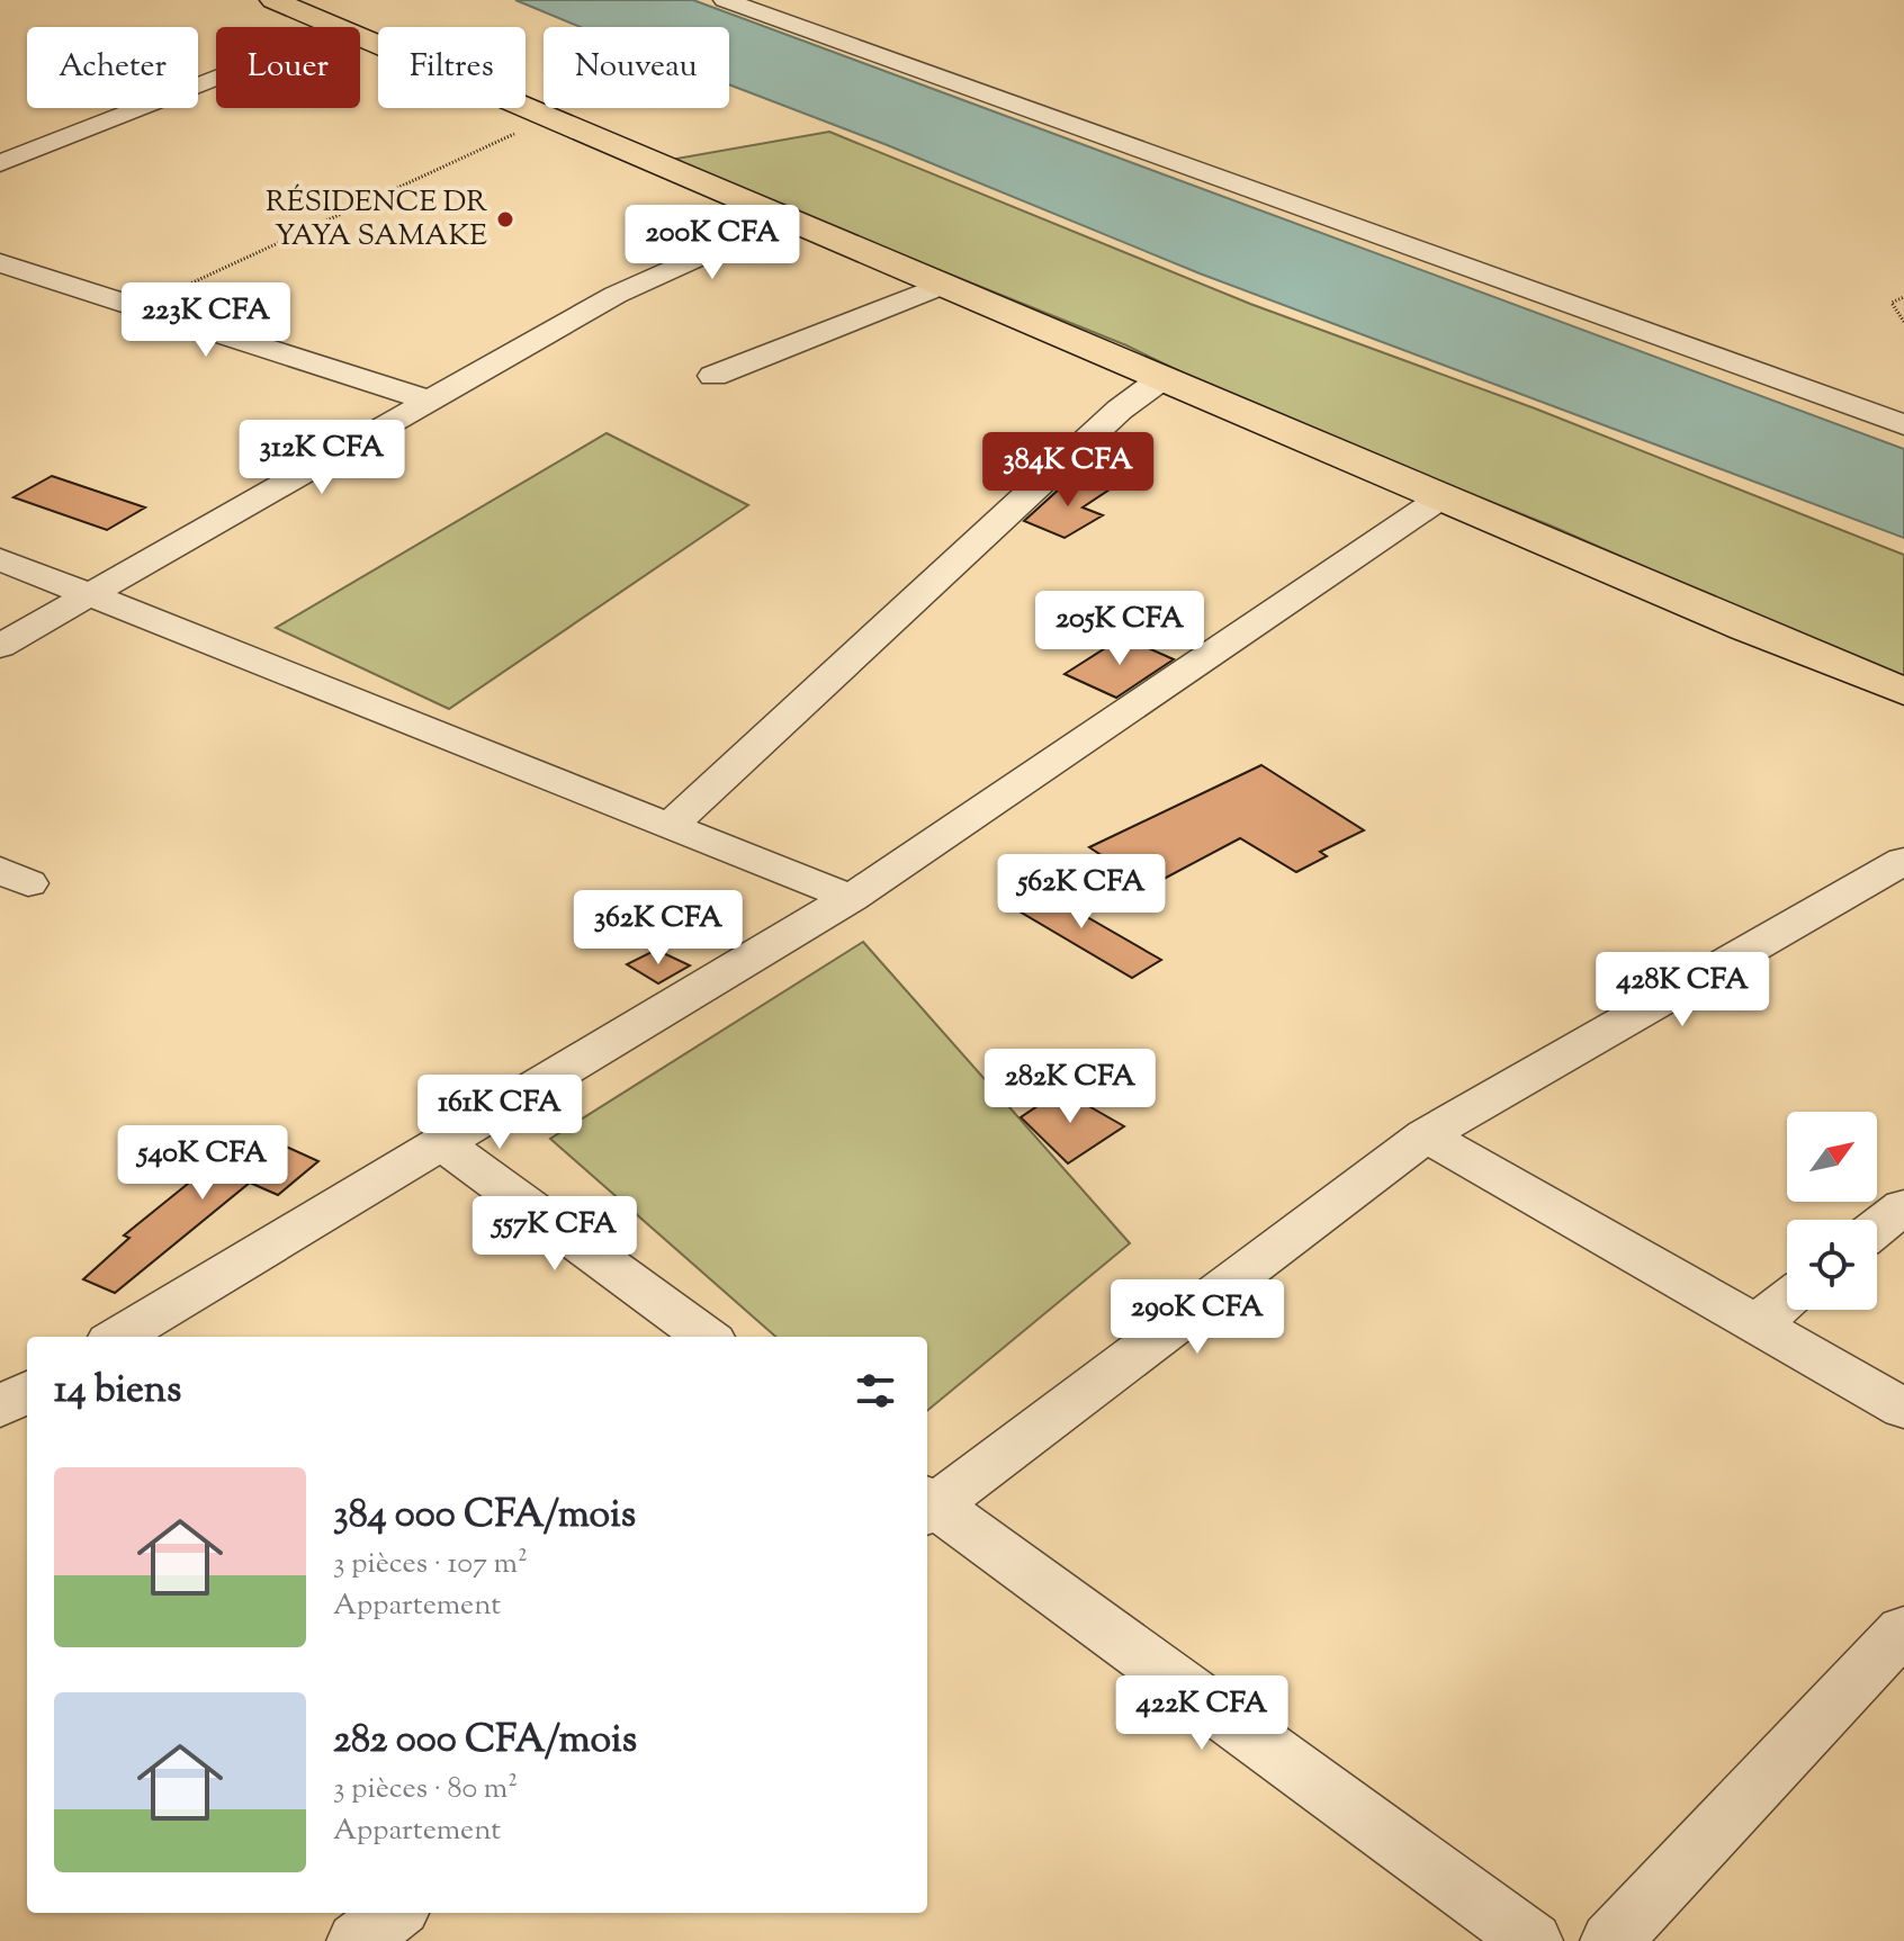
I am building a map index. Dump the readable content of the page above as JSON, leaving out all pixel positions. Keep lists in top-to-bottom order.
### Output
{
  "places": ["RÉSIDENCE DR YAYA SAMAKE"],
  "north": "top right",
  "page": {
    "chip": [
      "Acheter",
      "Louer",
      "Filtres",
      "Nouveau"
    ],
    "price": [
      "200K CFA",
      "223K CFA",
      "312K CFA",
      "384K CFA",
      "205K CFA",
      "562K CFA",
      "362K CFA",
      "428K CFA",
      "282K CFA",
      "161K CFA",
      "540K CFA",
      "557K CFA",
      "290K CFA",
      "422K CFA"
    ],
    "heading": "14 biens",
    "list": [
      {
        "name": "384 000 CFA/mois",
        "note": "3 pièces · 107 m² · Appartement"
      },
      {
        "name": "282 000 CFA/mois",
        "note": "3 pièces · 80 m² · Appartement"
      }
    ]
  }
}
